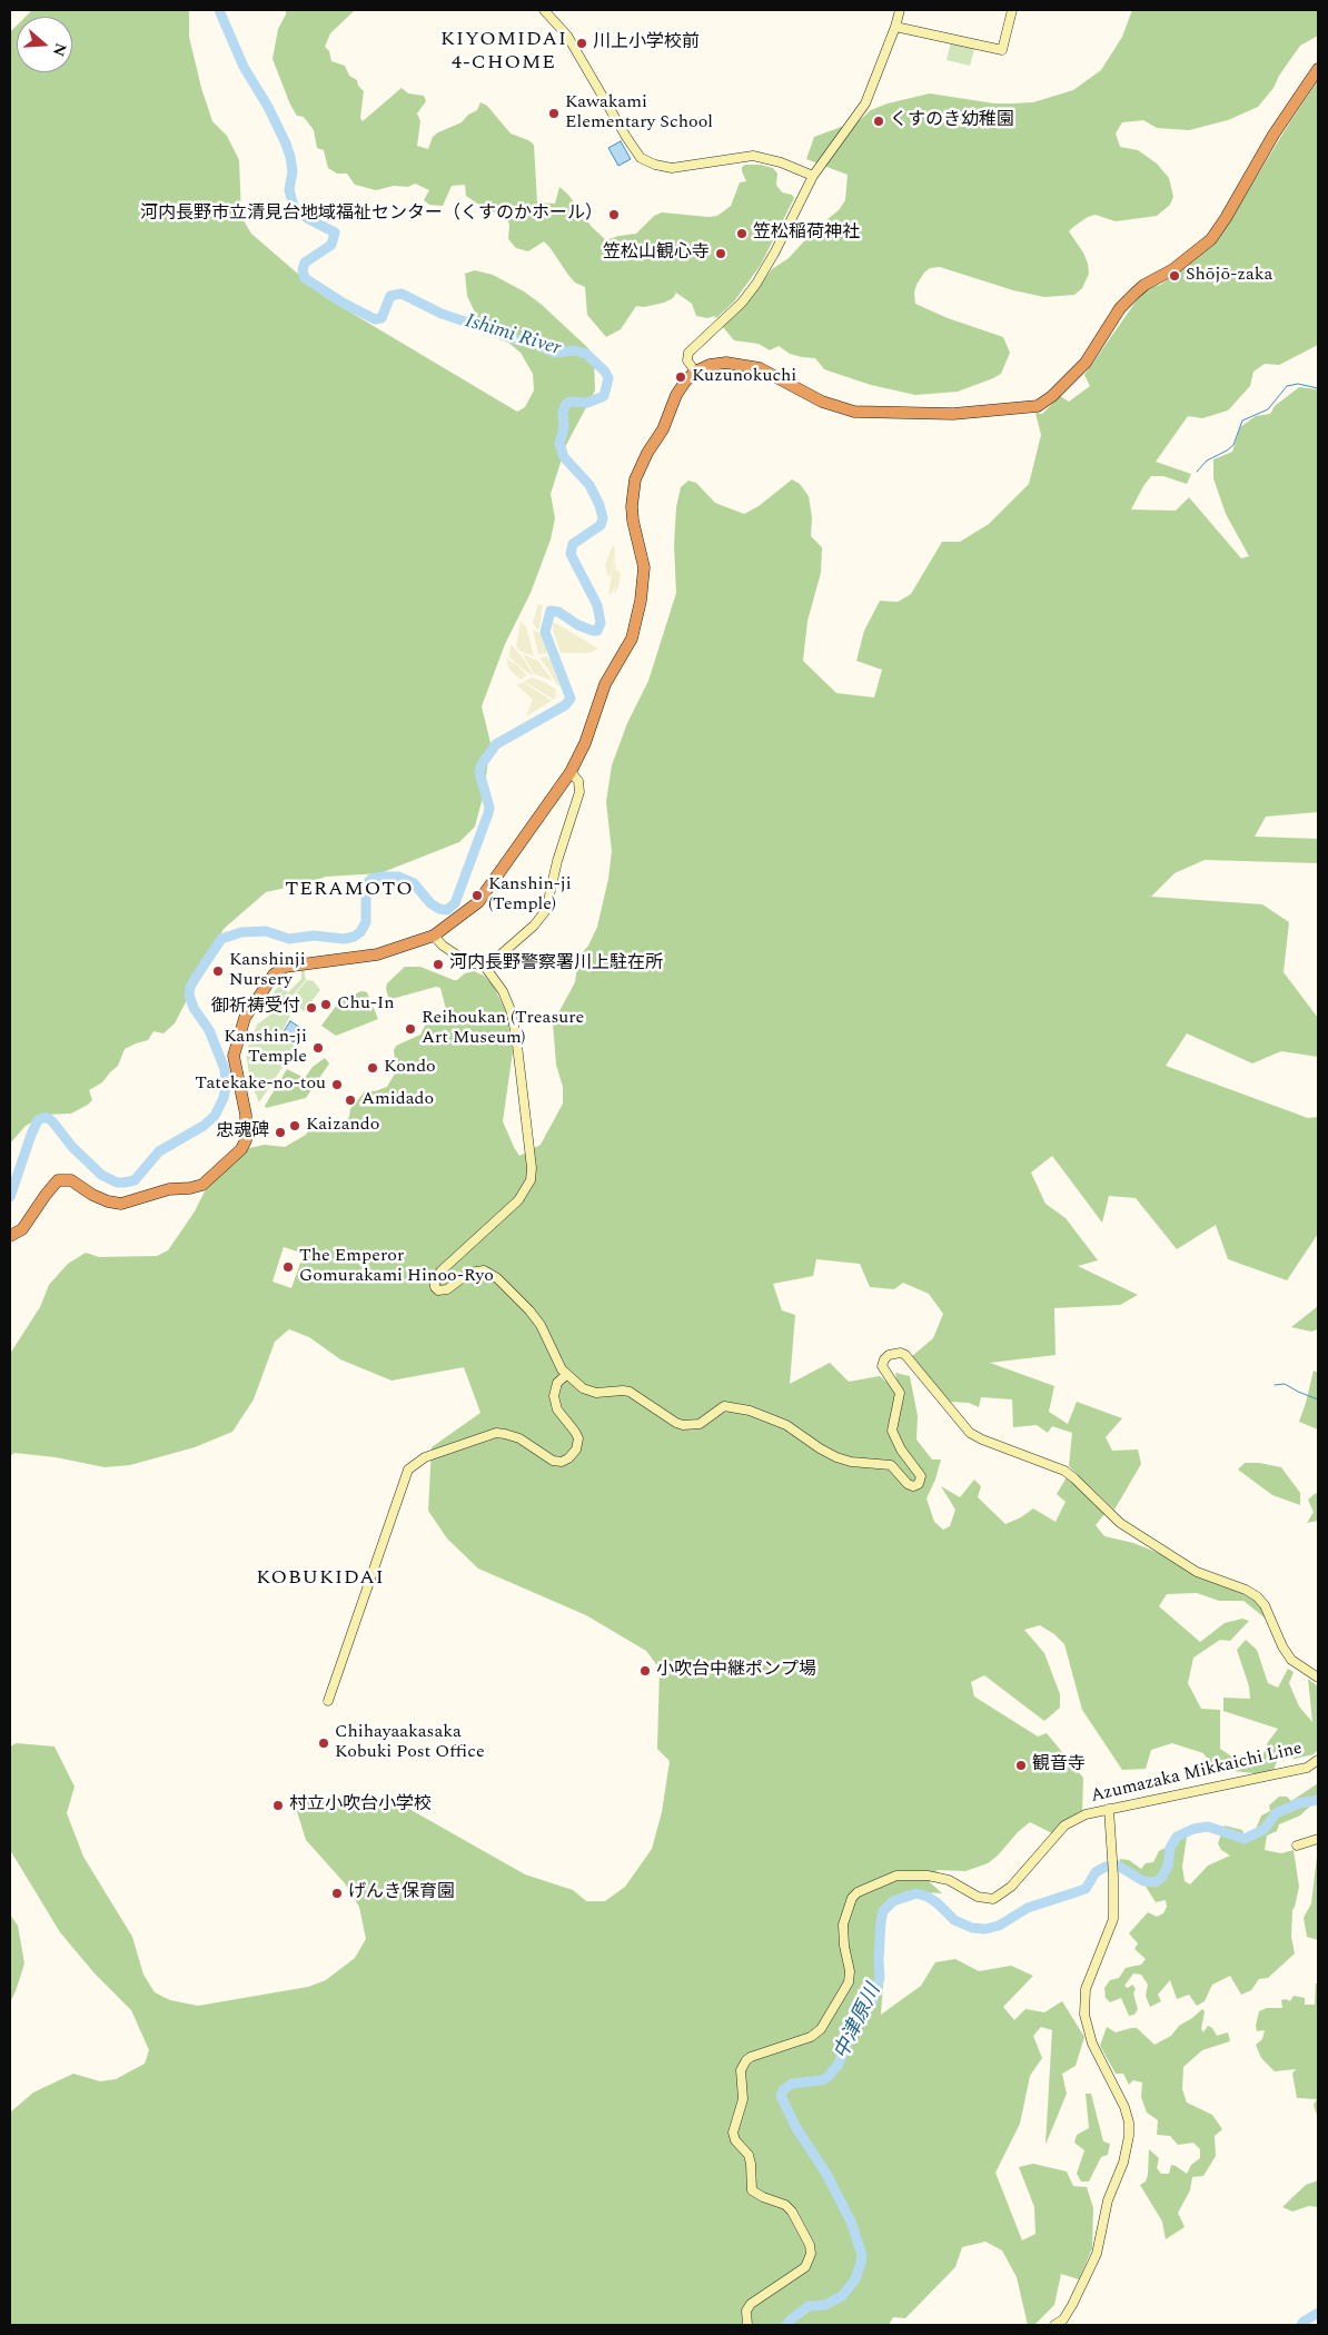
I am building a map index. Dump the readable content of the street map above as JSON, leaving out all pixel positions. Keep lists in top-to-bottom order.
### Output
{
  "streets": {
    "main road": ["Azumazaka Mikkaichi Line"]
  },
  "districts": ["KIYOMIDAI 4-CHOME", "TERAMOTO", "KOBUKIDAI"],
  "water": ["Ishimi River", "中津原川"],
  "places": [
    "川上小学校前",
    "Kawakami Elementary School",
    "くすのき幼稚園",
    "河内長野市立清見台地域福祉センター（くすのかホール）",
    "笠松稲荷神社",
    "笠松山観心寺",
    "Shōjō-zaka",
    "Kuzunokuchi",
    "Kanshin-ji (Temple)",
    "河内長野警察署川上駐在所",
    "Kanshinji Nursery",
    "Chu-In",
    "御祈祷受付",
    "Reihoukan (Treasure Art Museum)",
    "Kanshin-ji Temple",
    "Kondo",
    "Tatekake-no-tou",
    "Amidado",
    "Kaizando",
    "忠魂碑",
    "The Emperor Gomurakami Hinoo-Ryo",
    "小吹台中継ポンプ場",
    "Chihayaakasaka Kobuki Post Office",
    "観音寺",
    "村立小吹台小学校",
    "げんき保育園"
  ],
  "north": "right"
}
